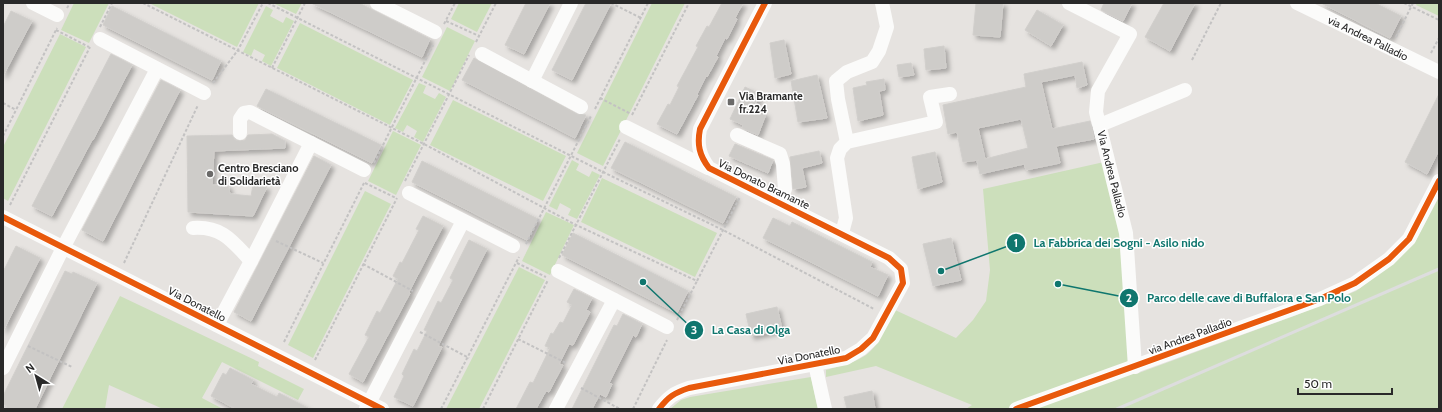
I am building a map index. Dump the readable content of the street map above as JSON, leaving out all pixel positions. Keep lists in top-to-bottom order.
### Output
{
  "streets": {
    "street": [
      "via Andrea Palladio",
      "Via Andrea Palladio",
      "Via Donato Bramante",
      "Via Donatello"
    ]
  },
  "crossings": [
    ["via Andrea Palladio", "Via Andrea Palladio"],
    ["Via Donato Bramante", "Via Donatello"]
  ],
  "places": {
    "transit": ["Via Bramante fr.224"],
    "other": [
      "Centro Bresciano di Solidarietà",
      "La Fabbrica dei Sogni - Asilo nido",
      "La Casa di Olga",
      "Parco delle cave di Buffalora e San Polo"
    ]
  },
  "scale_bar": "50 m",
  "north": "top left"
}
